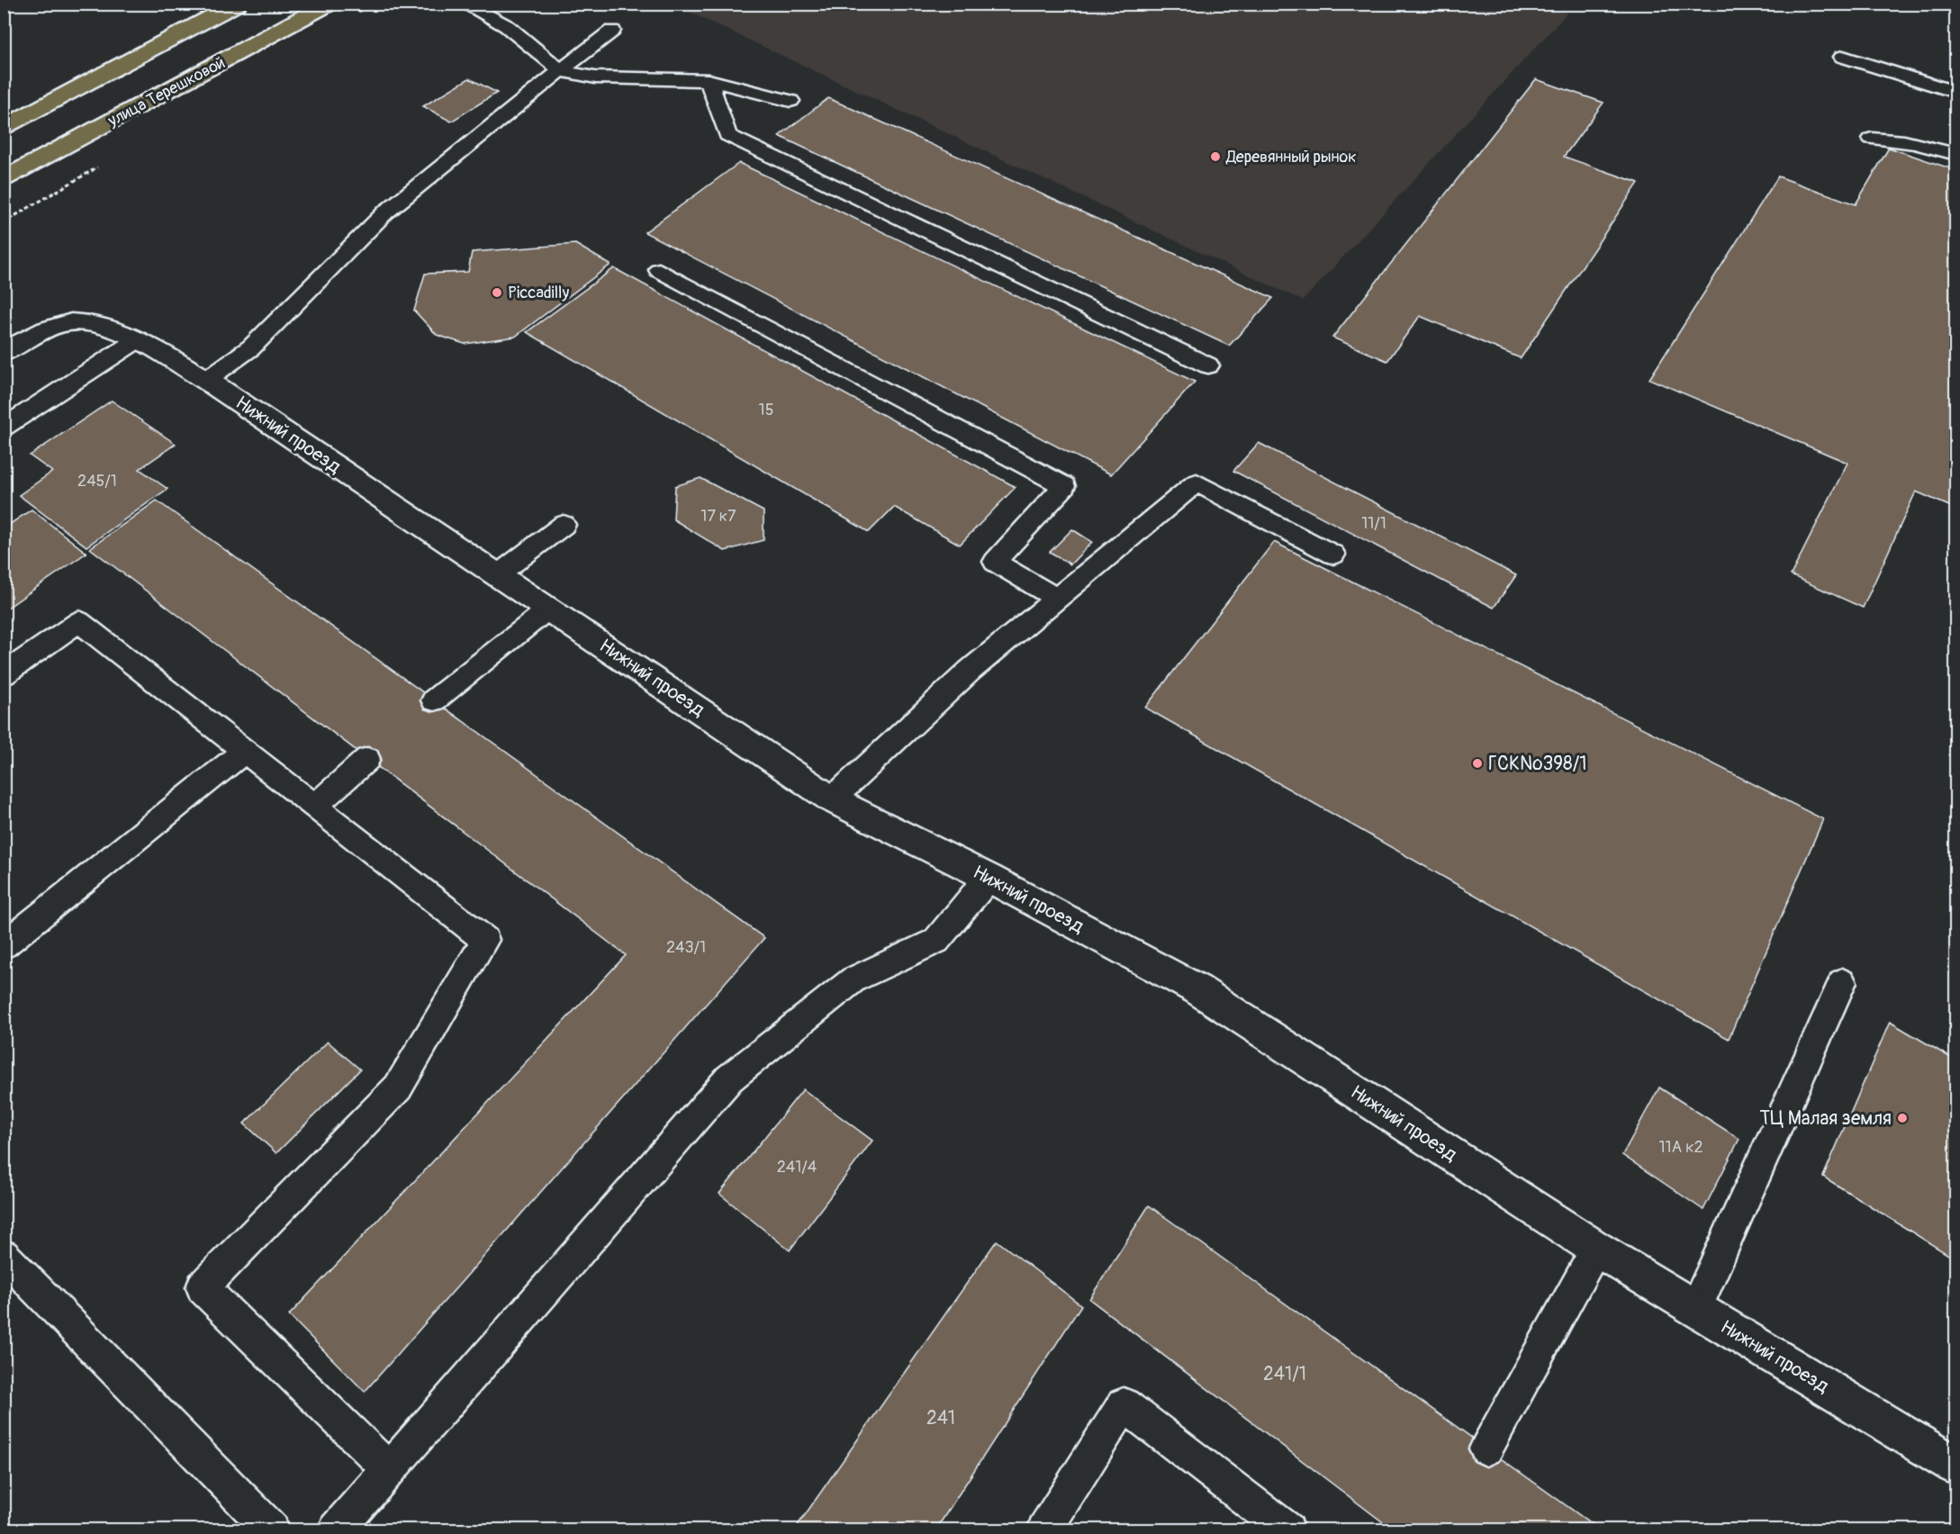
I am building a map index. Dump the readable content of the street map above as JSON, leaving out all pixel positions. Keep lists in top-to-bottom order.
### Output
{
  "streets": {
    "main road": ["улица Терешковой"],
    "street": ["Нижний проезд"]
  },
  "places": [
    "Деревянный рынок",
    "Piccadilly",
    "ГСК№398/1",
    "ТЦ Малая земля"
  ],
  "house_numbers": [
    "15",
    "245/1",
    "17 к7",
    "11/1",
    "243/1",
    "11А к2",
    "241/4",
    "241/1",
    "241"
  ]
}
